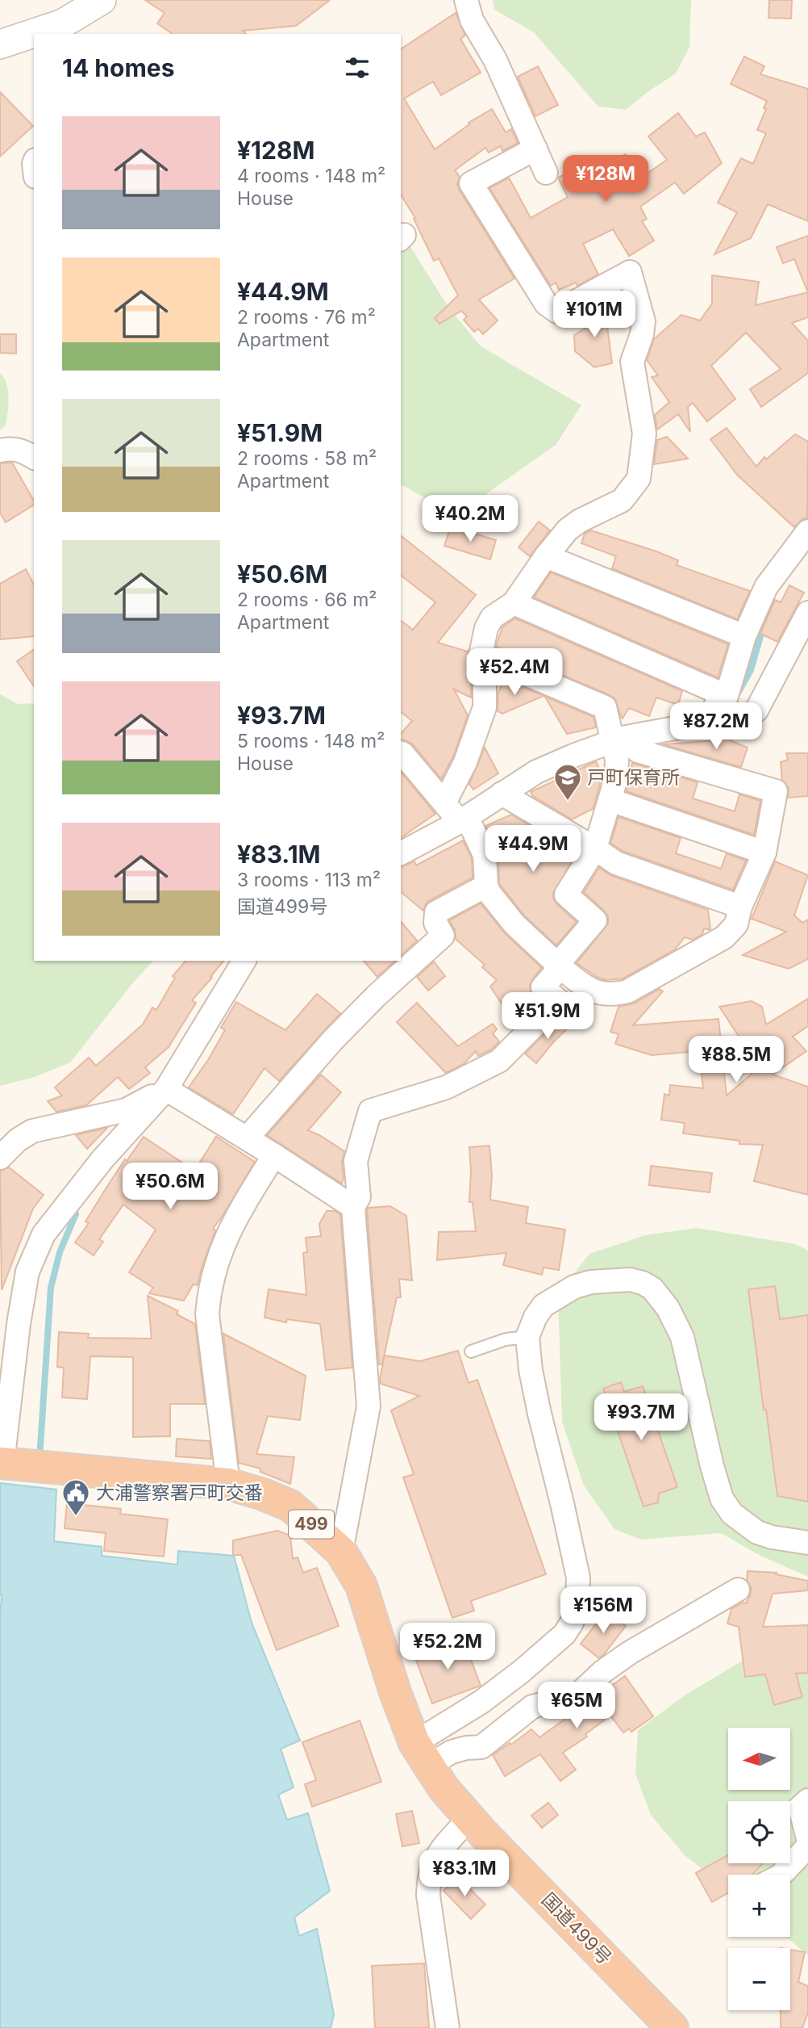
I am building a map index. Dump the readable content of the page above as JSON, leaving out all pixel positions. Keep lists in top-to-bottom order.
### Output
{
  "streets": {
    "highway": ["499", "国道499号"]
  },
  "places": {
    "school or university": ["戸町保育所"],
    "public building": ["大浦警察署戸町交番"]
  },
  "north": "left",
  "page": {
    "heading": "14 homes",
    "list": [
      {
        "name": "¥128M",
        "note": "4 rooms · 148 m² · House"
      },
      {
        "name": "¥44.9M",
        "note": "2 rooms · 76 m² · Apartment"
      },
      {
        "name": "¥51.9M",
        "note": "2 rooms · 58 m² · Apartment"
      },
      {
        "name": "¥50.6M",
        "note": "2 rooms · 66 m² · Apartment"
      },
      {
        "name": "¥93.7M",
        "note": "5 rooms · 148 m² · House"
      },
      {
        "name": "¥83.1M",
        "note": "3 rooms · 113 m² · 国道499号"
      }
    ],
    "price": [
      "¥128M",
      "¥101M",
      "¥40.2M",
      "¥52.4M",
      "¥87.2M",
      "¥44.9M",
      "¥51.9M",
      "¥88.5M",
      "¥50.6M",
      "¥93.7M",
      "¥156M",
      "¥52.2M",
      "¥65M",
      "¥83.1M"
    ],
    "map_buttons": ["+", "−"]
  }
}
